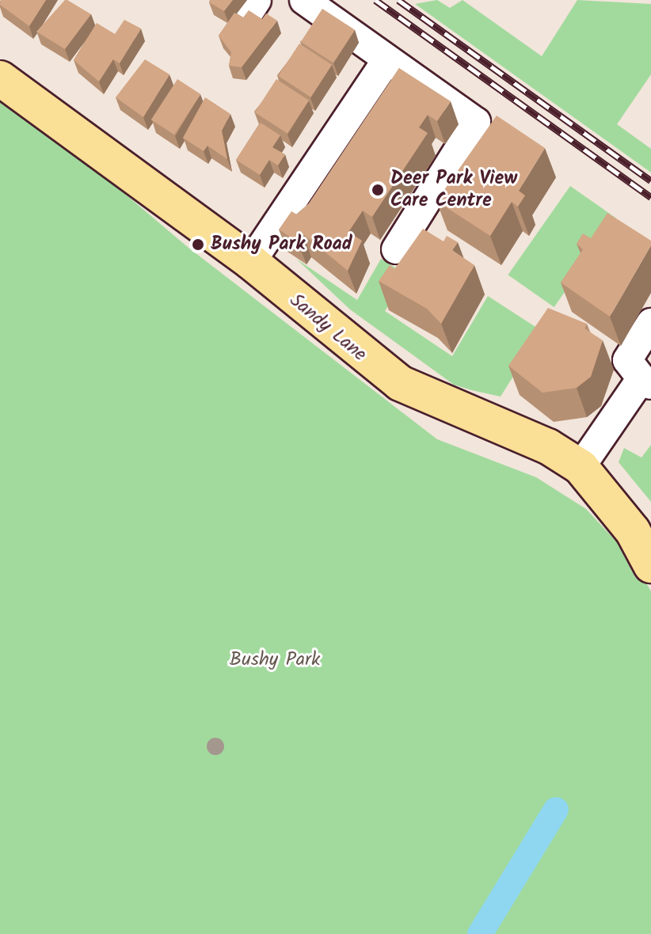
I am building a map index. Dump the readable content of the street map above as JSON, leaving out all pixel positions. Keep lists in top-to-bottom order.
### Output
{
  "streets": {
    "main road": ["Sandy Lane"]
  },
  "parks": ["Bushy Park"],
  "places": ["Deer Park View Care Centre", "Bushy Park Road"]
}
